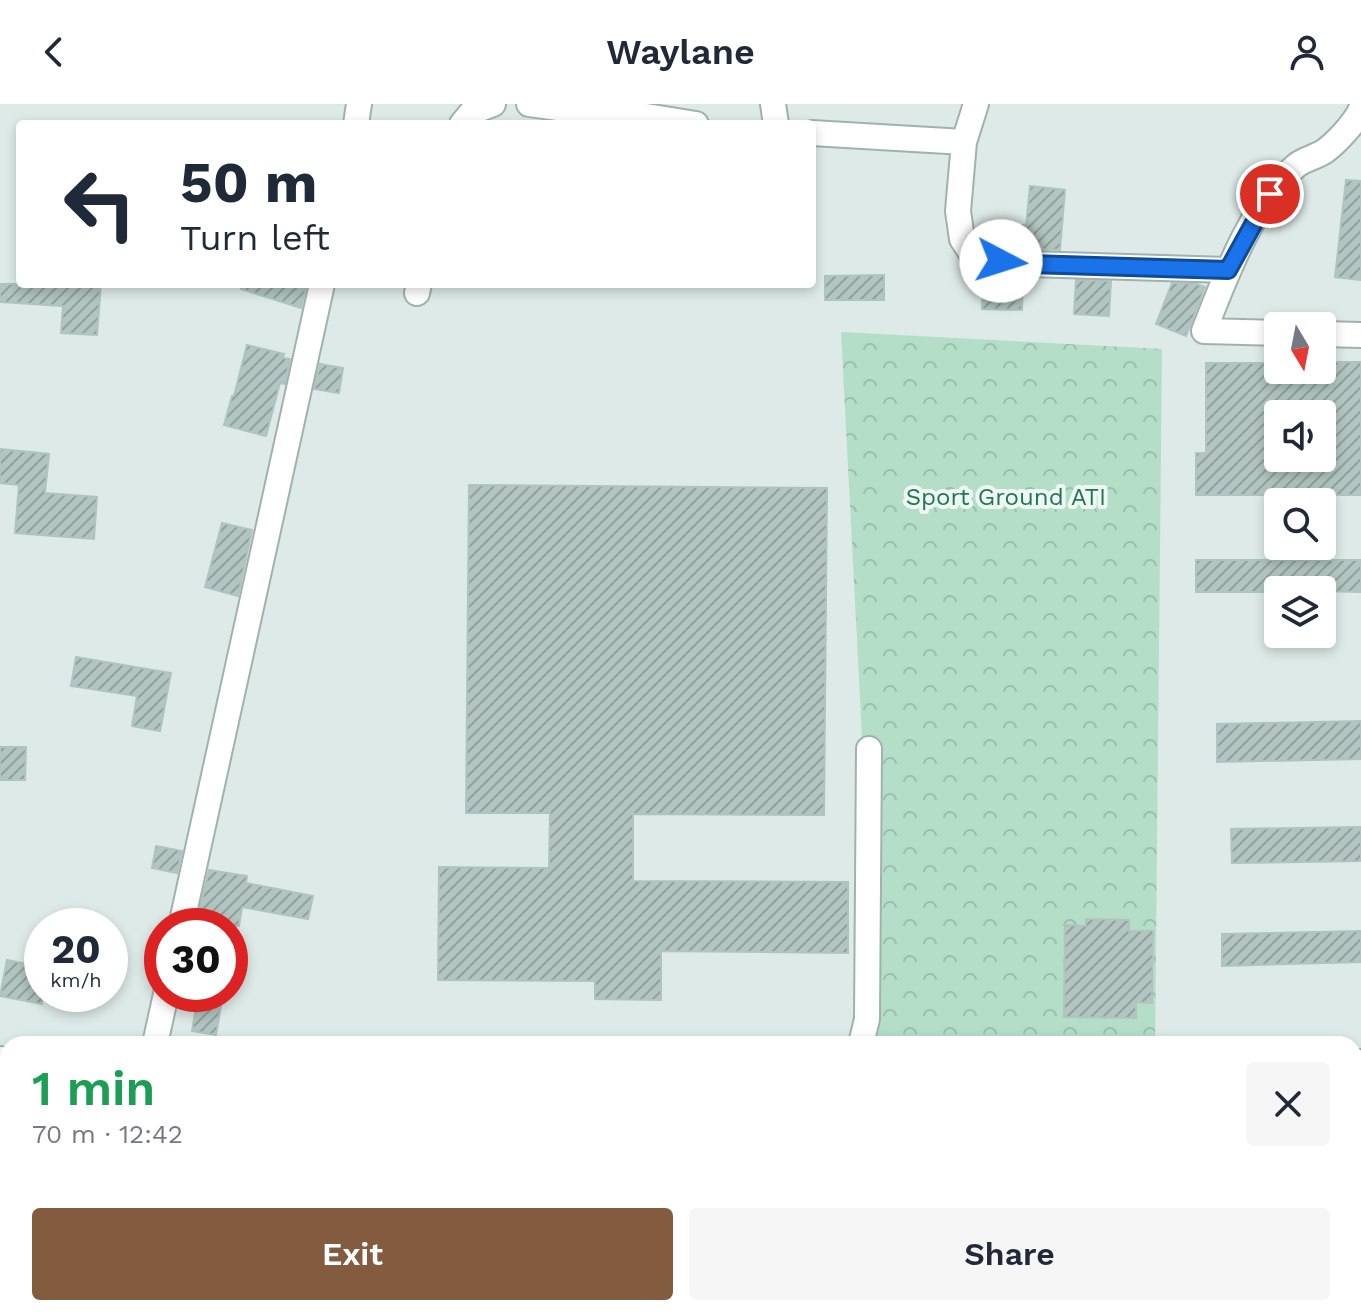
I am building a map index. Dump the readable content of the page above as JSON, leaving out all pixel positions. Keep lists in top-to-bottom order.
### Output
{
  "parks": ["Sport Ground ATI"],
  "north": "bottom",
  "page": {
    "header": "Waylane",
    "turn": ["50 m", "Turn left"],
    "speed": "20 km/h",
    "limit": "30",
    "heading": ["1 min", "70 m · 12:42"],
    "buttons": ["Exit", "Share"]
  }
}
